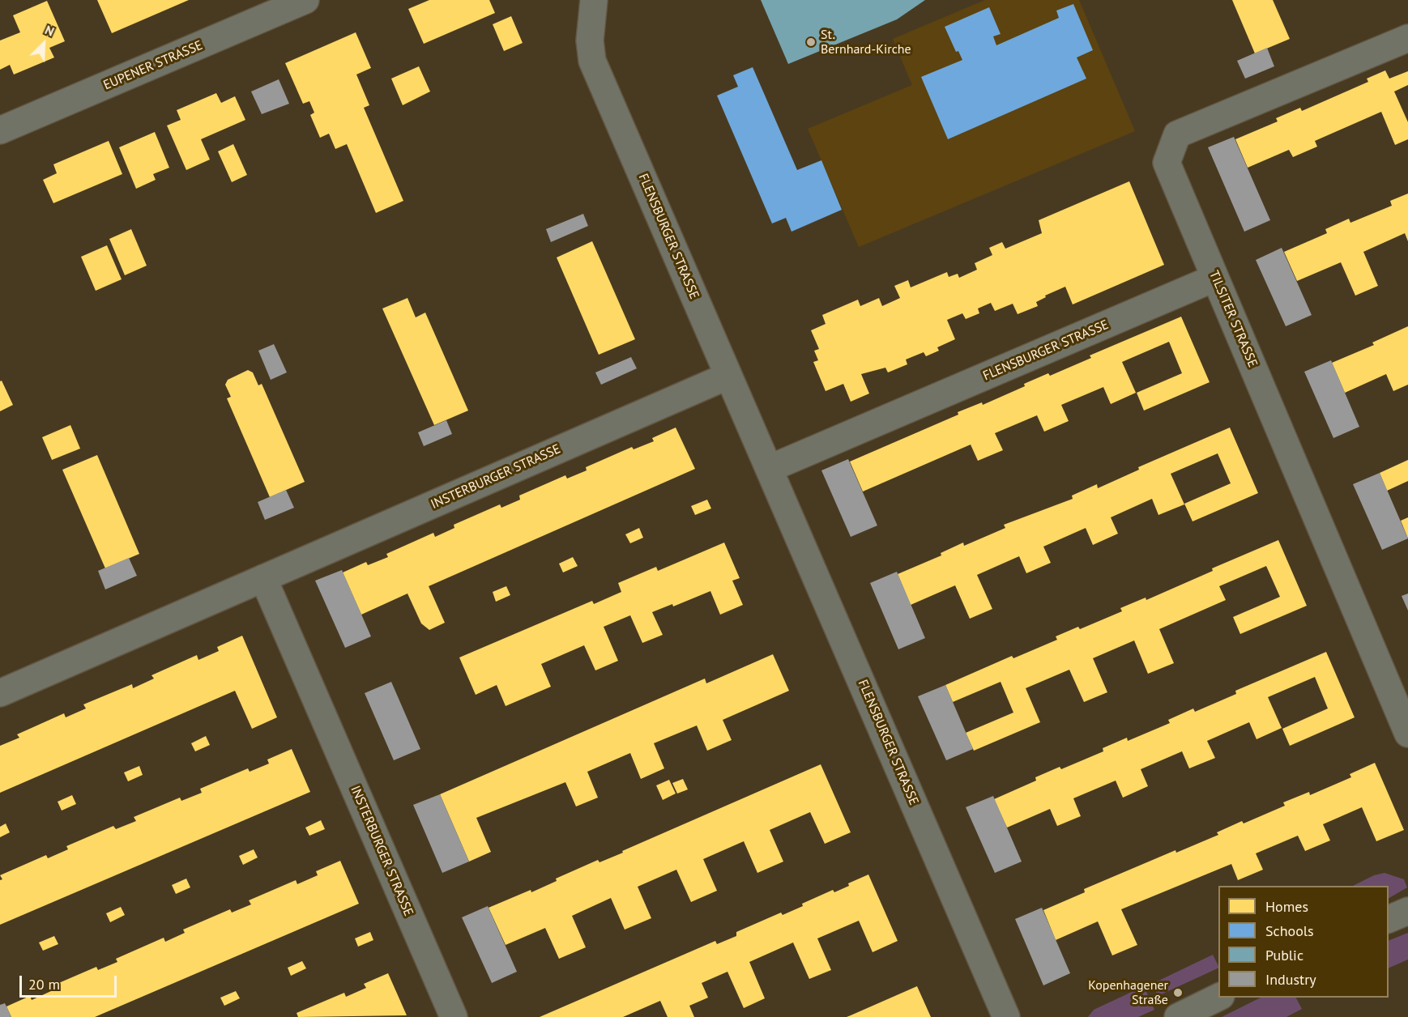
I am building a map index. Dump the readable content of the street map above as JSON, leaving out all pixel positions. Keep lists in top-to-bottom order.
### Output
{
  "streets": {
    "street": [
      "EUPENER STRASSE",
      "FLENSBURGER STRASSE",
      "TILSITER STRASSE",
      "INSTERBURGER STRASSE"
    ]
  },
  "crossings": [
    ["FLENSBURGER STRASSE", "TILSITER STRASSE"],
    ["FLENSBURGER STRASSE", "INSTERBURGER STRASSE"]
  ],
  "places": ["St. Bernhard-Kirche", "Kopenhagener Straße"],
  "legend": [
    "Homes",
    "Schools",
    "Public",
    "Industry"
  ],
  "scale_bar": "20 m",
  "north": "top right"
}
